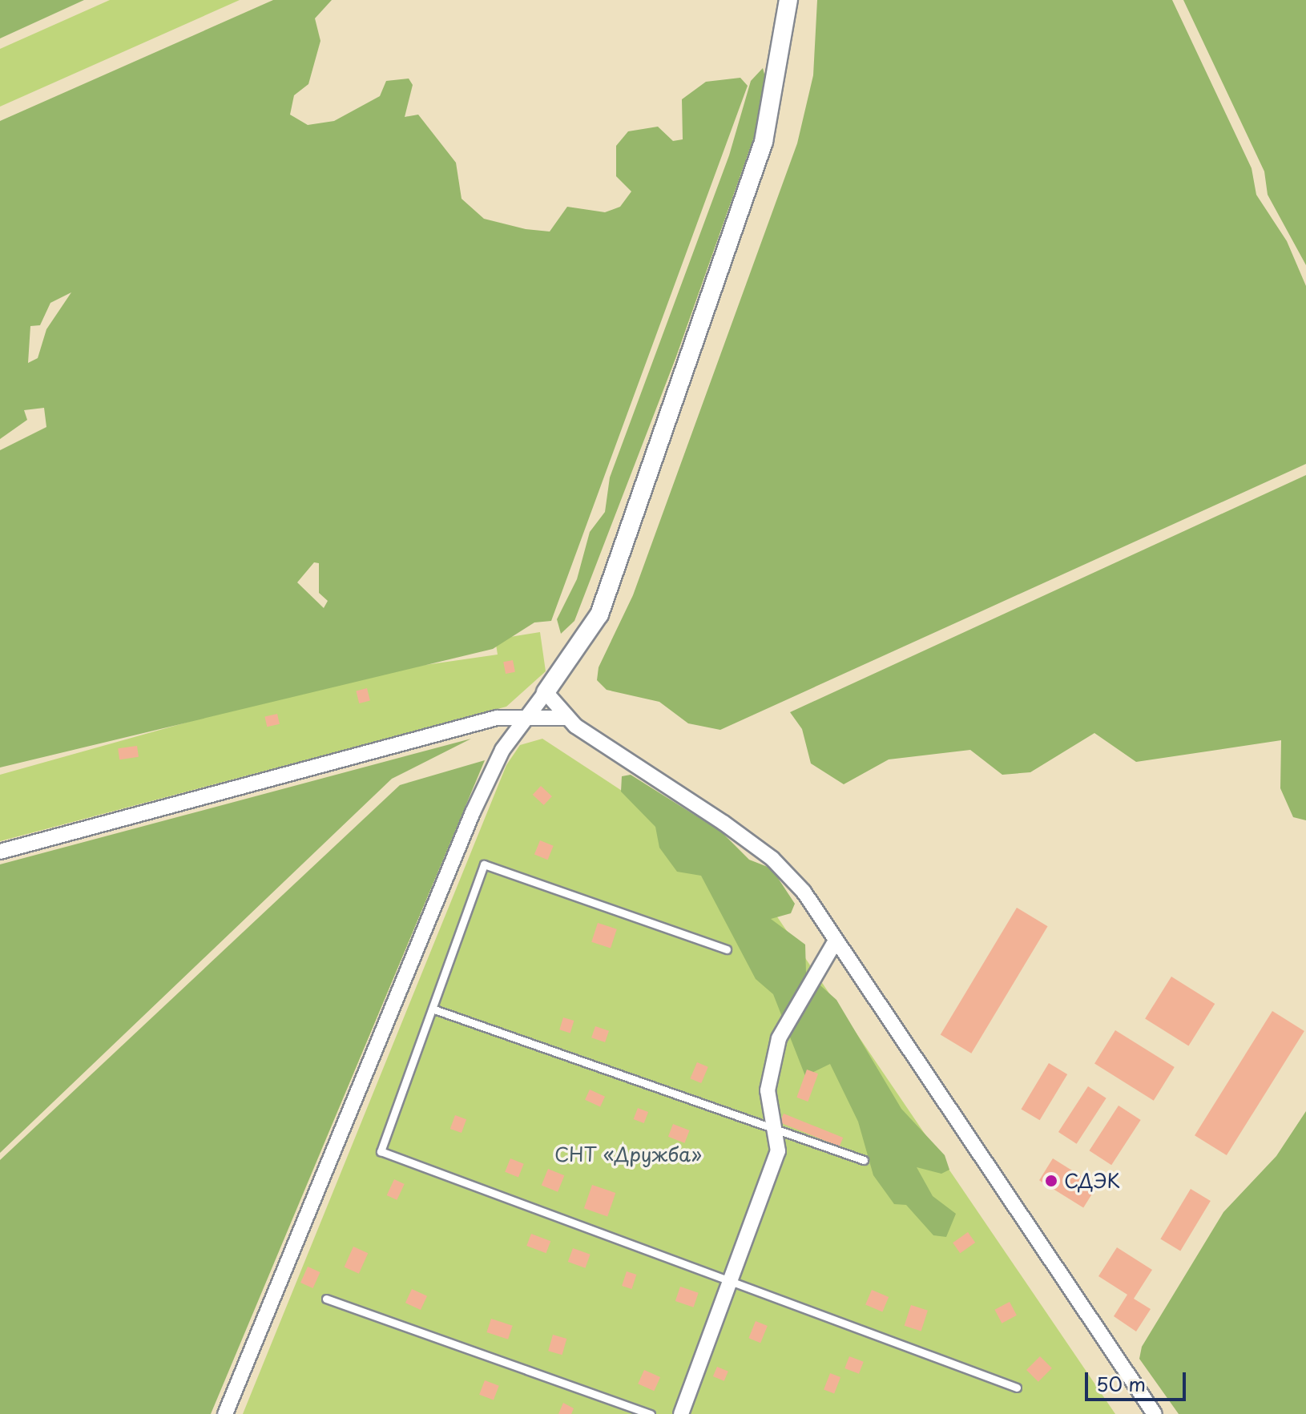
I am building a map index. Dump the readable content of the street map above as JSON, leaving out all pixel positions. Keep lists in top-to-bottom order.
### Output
{
  "parks": ["СНТ «Дружба»"],
  "places": ["СДЭК"],
  "scale_bar": "50 m"
}
